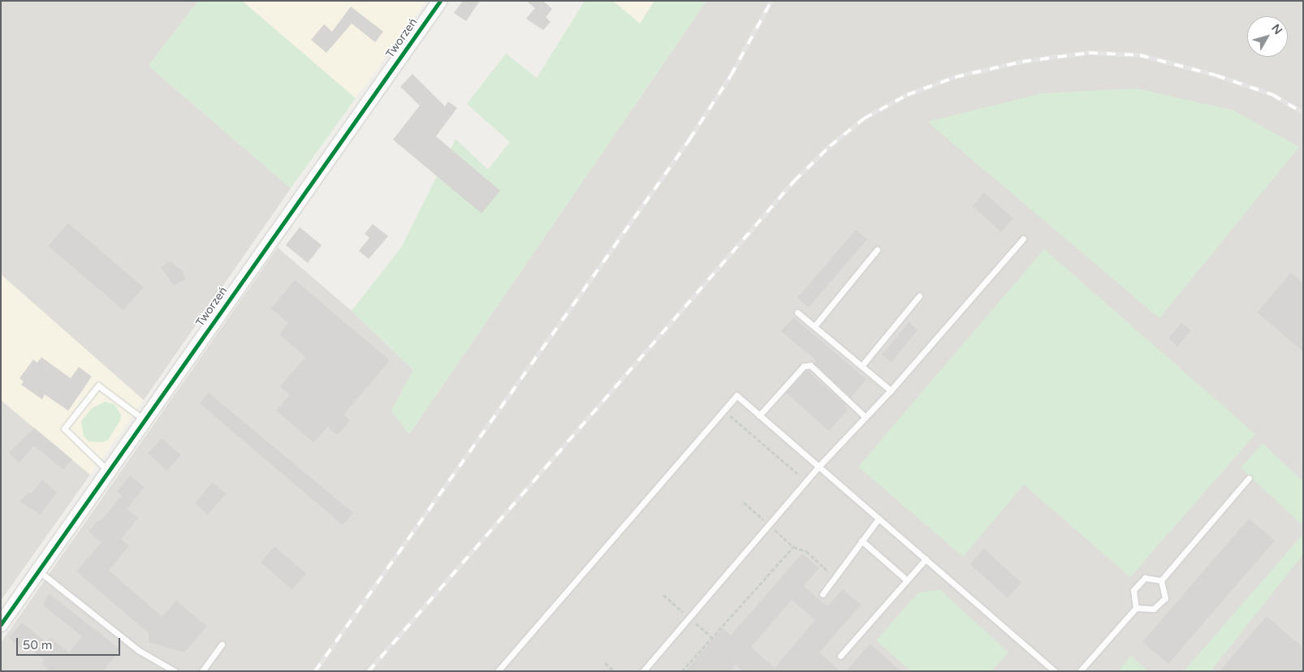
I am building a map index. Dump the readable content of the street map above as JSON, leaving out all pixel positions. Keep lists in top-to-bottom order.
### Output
{
  "streets": {
    "street": ["Tworzeń"]
  },
  "scale_bar": "50 m",
  "north": "top right"
}
